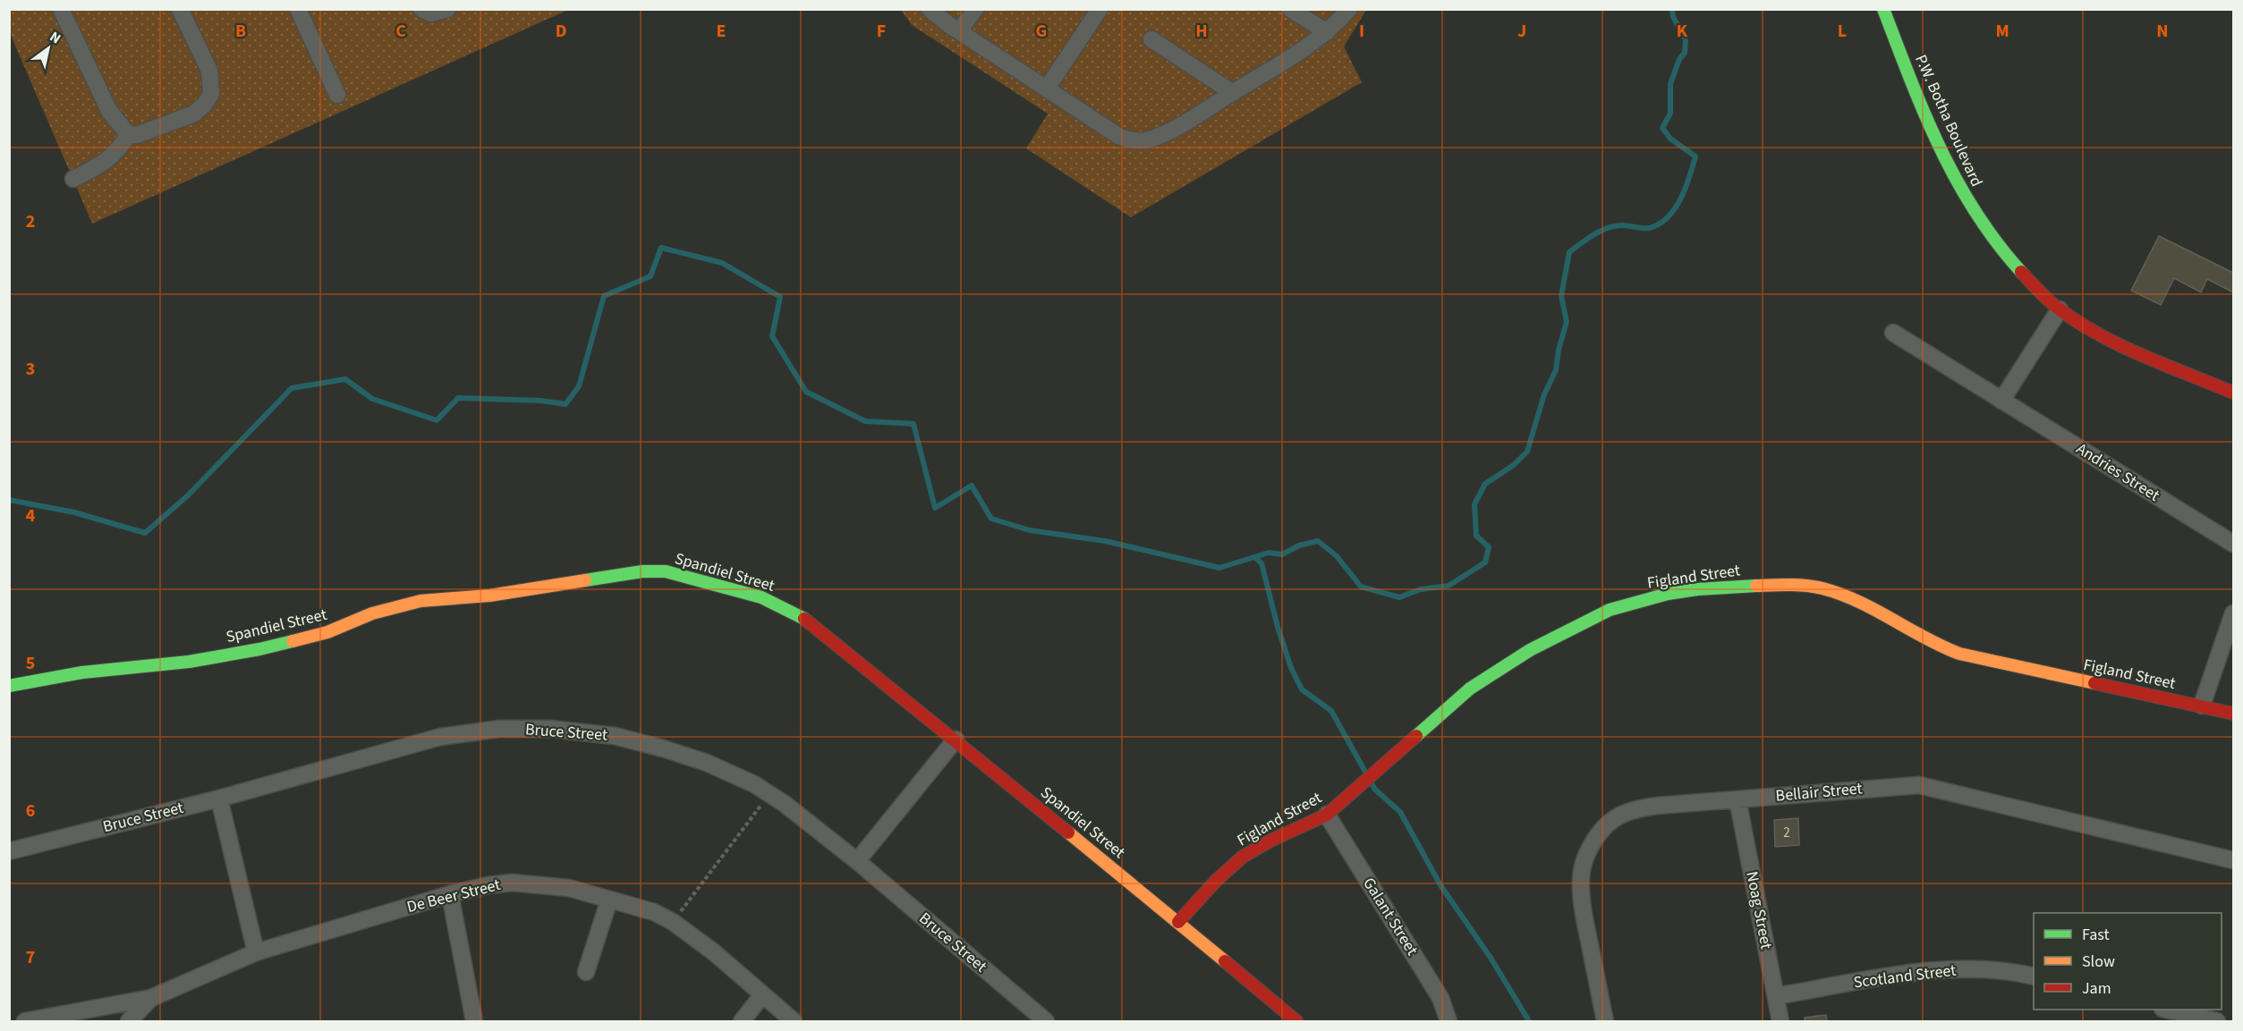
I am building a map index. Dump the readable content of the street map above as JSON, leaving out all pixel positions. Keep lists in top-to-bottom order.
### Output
{
  "streets": {
    "street": [
      "P.W. Botha Boulevard",
      "Andries Street",
      "Spandiel Street",
      "Figland Street",
      "Bruce Street",
      "Bellair Street",
      "De Beer Street",
      "Noag Street",
      "Galant Street",
      "Scotland Street"
    ]
  },
  "crossings": [
    ["Spandiel Street", "Figland Street"],
    ["Figland Street", "Galant Street"],
    ["Bellair Street", "Noag Street"],
    ["Noag Street", "Scotland Street"]
  ],
  "house_numbers": ["2"],
  "legend": ["Fast", "Slow", "Jam"],
  "north": "top right",
  "grid": {
    "columns": [
      "B",
      "C",
      "D",
      "E",
      "F",
      "G",
      "H",
      "I",
      "J",
      "K",
      "L",
      "M",
      "N"
    ],
    "rows": [
      "2",
      "3",
      "4",
      "5",
      "6",
      "7"
    ]
  }
}
